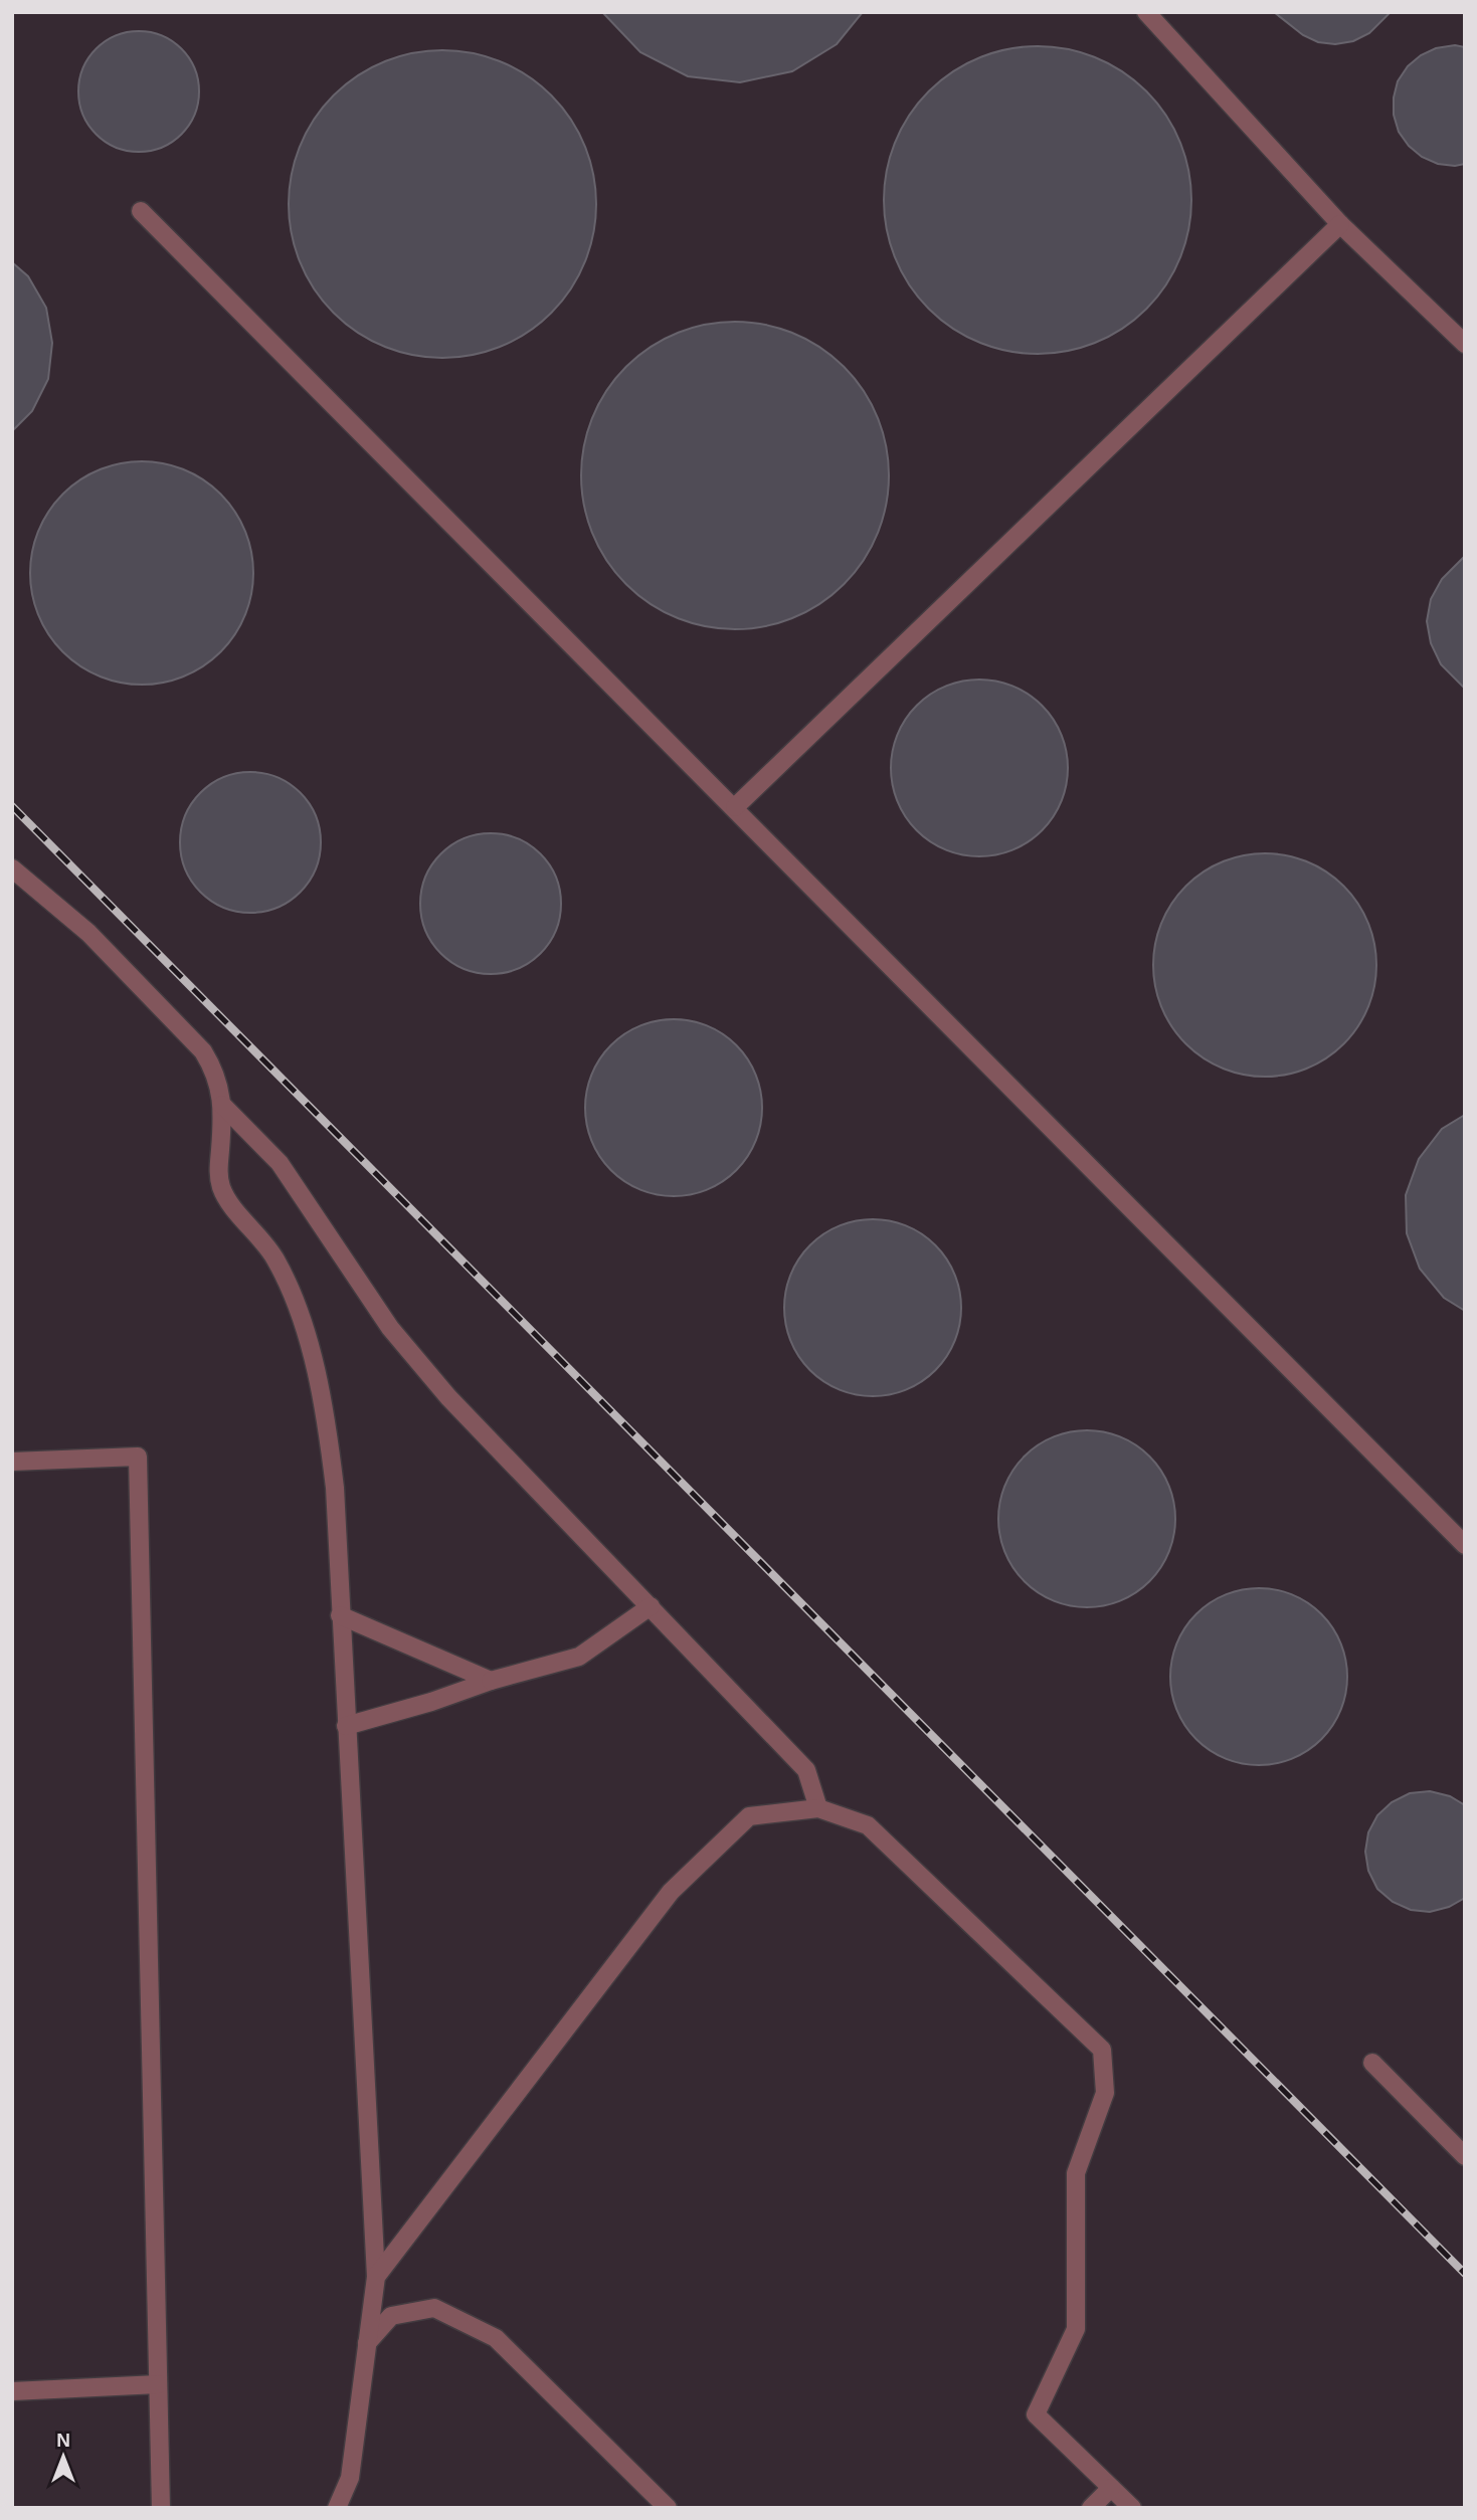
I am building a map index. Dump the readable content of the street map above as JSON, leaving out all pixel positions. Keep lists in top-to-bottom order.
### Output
{
  "north": "top"
}
